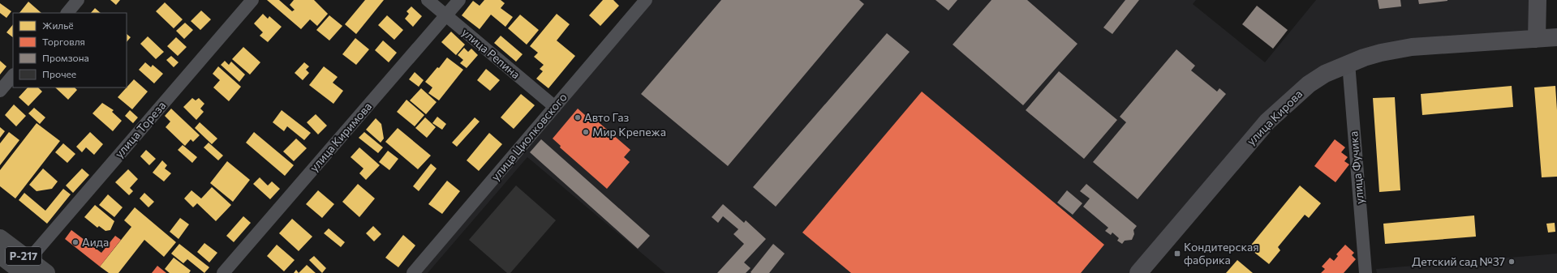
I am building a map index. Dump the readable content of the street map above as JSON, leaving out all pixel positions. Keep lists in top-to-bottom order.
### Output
{
  "streets": {
    "main road": ["улица Кирова", "Р-217"],
    "street": [
      "улица Репина",
      "улица Тореза",
      "улица Киримова",
      "улица Циолковского",
      "улица Фучика"
    ]
  },
  "crossings": [
    ["улица Репина", "улица Киримова"],
    ["улица Репина", "улица Циолковского"],
    ["улица Кирова", "улица Фучика"],
    ["улица Тореза", "Р-217"]
  ],
  "places": {
    "other": [
      "Авто Газ",
      "Мир Крепежа",
      "Аида",
      "Детский сад №37"
    ],
    "transit": ["Кондитерская фабрика"]
  },
  "legend": [
    "Жильё",
    "Торговля",
    "Промзона",
    "Прочее"
  ]
}
